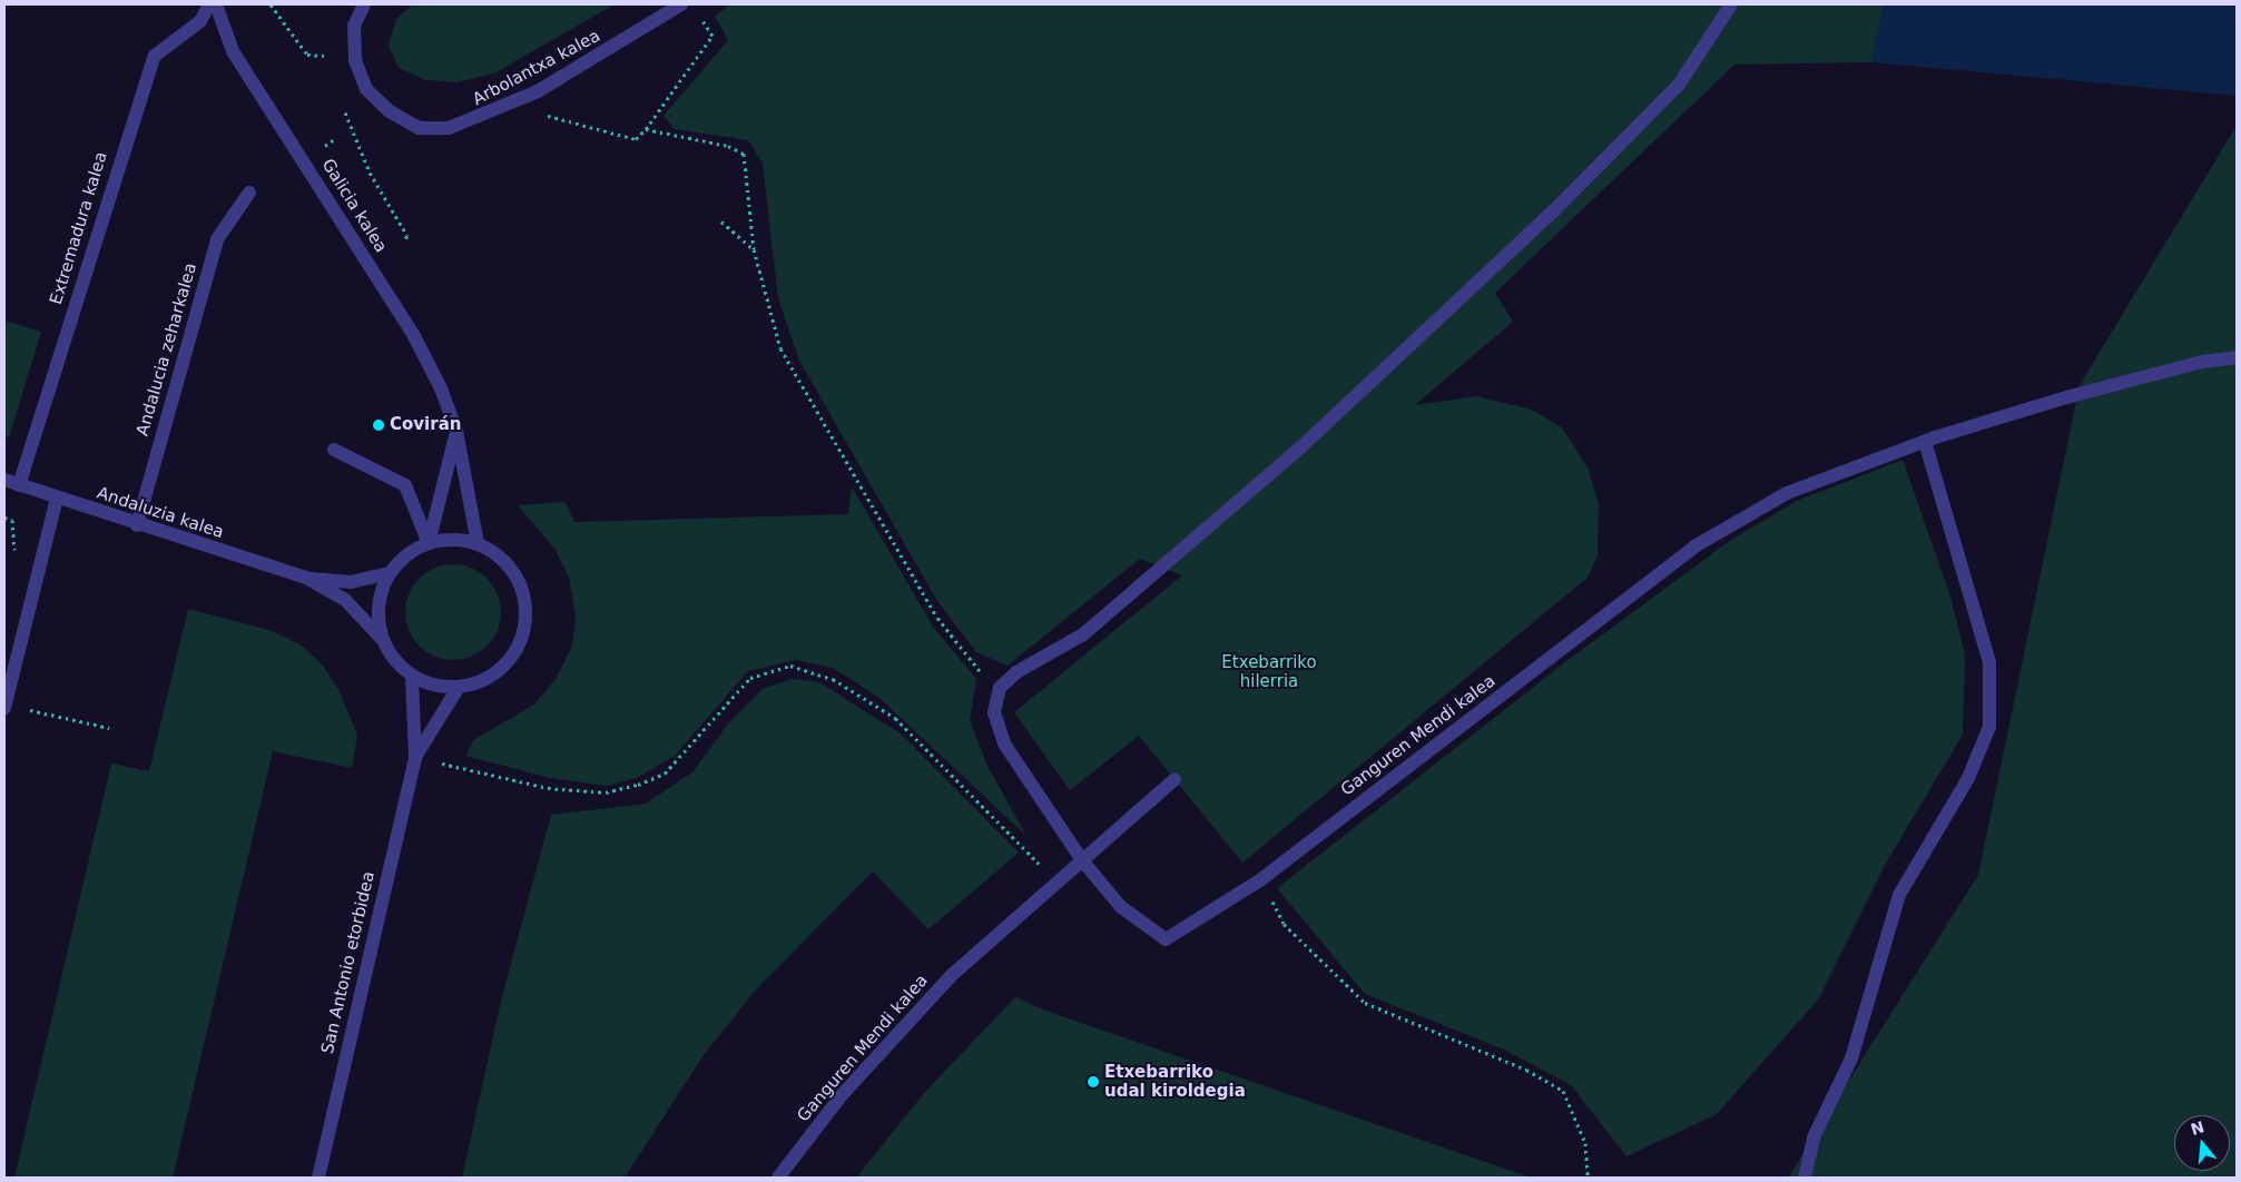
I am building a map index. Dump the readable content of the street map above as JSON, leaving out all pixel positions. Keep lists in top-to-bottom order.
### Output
{
  "streets": {
    "street": [
      "Arbolantxa kalea",
      "Galicia kalea",
      "Extremadura kalea",
      "Andalucia zeharkalea",
      "Andaluzia kalea",
      "Ganguren Mendi kalea",
      "San Antonio etorbidea"
    ]
  },
  "crossings": [
    ["Galicia kalea", "Andaluzia kalea"],
    ["Galicia kalea", "San Antonio etorbidea"],
    ["Extremadura kalea", "Andaluzia kalea"],
    ["Andalucia zeharkalea", "Andaluzia kalea"],
    ["Andaluzia kalea", "San Antonio etorbidea"]
  ],
  "parks": ["Etxebarriko hilerria"],
  "places": ["Covirán", "Etxebarriko udal kiroldegia"],
  "north": "top"
}
